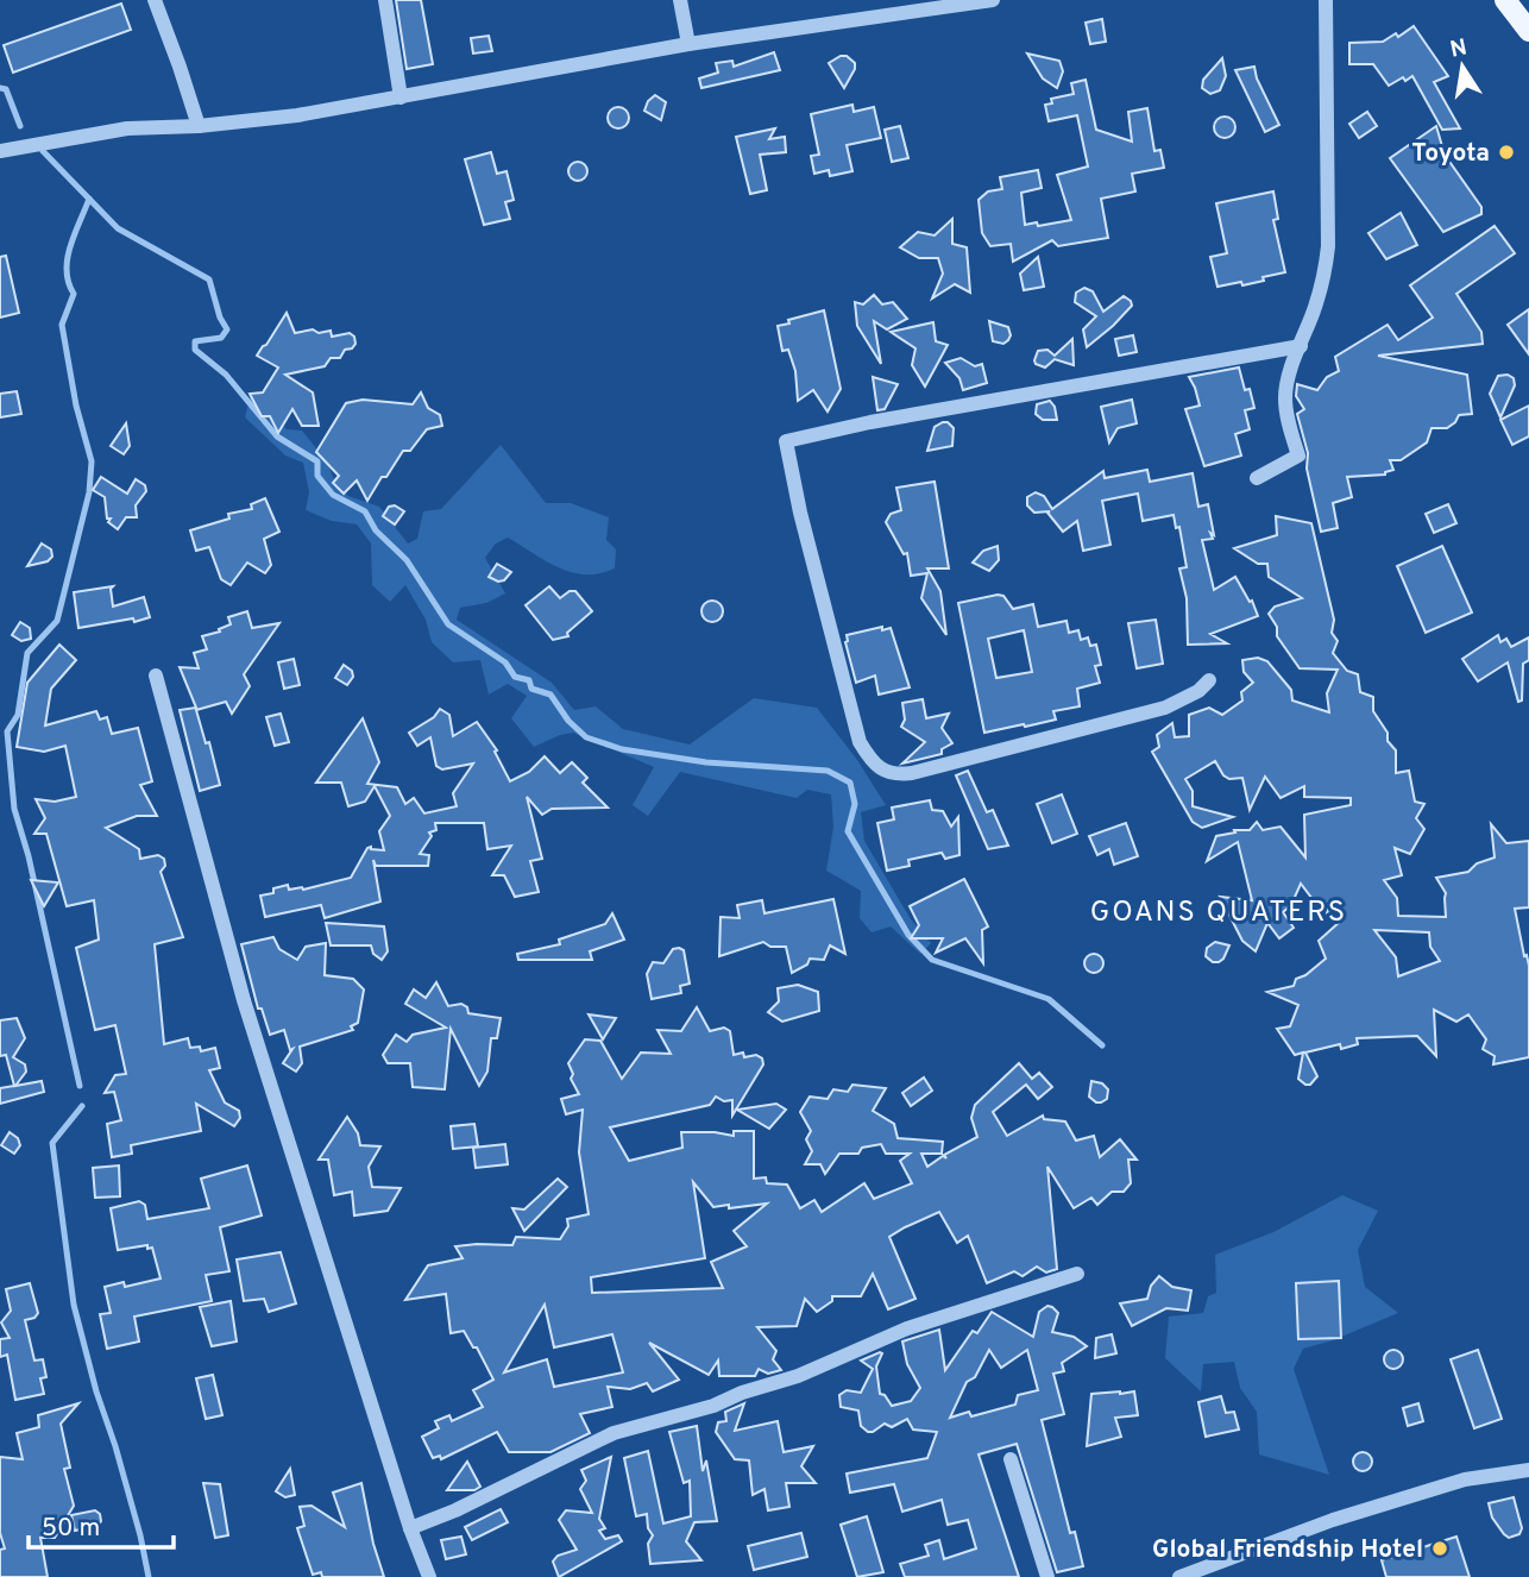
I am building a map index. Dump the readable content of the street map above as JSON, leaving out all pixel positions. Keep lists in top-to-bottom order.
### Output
{
  "districts": ["GOANS QUATERS"],
  "places": ["Toyota", "Global Friendship Hotel"],
  "scale_bar": "50 m",
  "north": "top"
}
